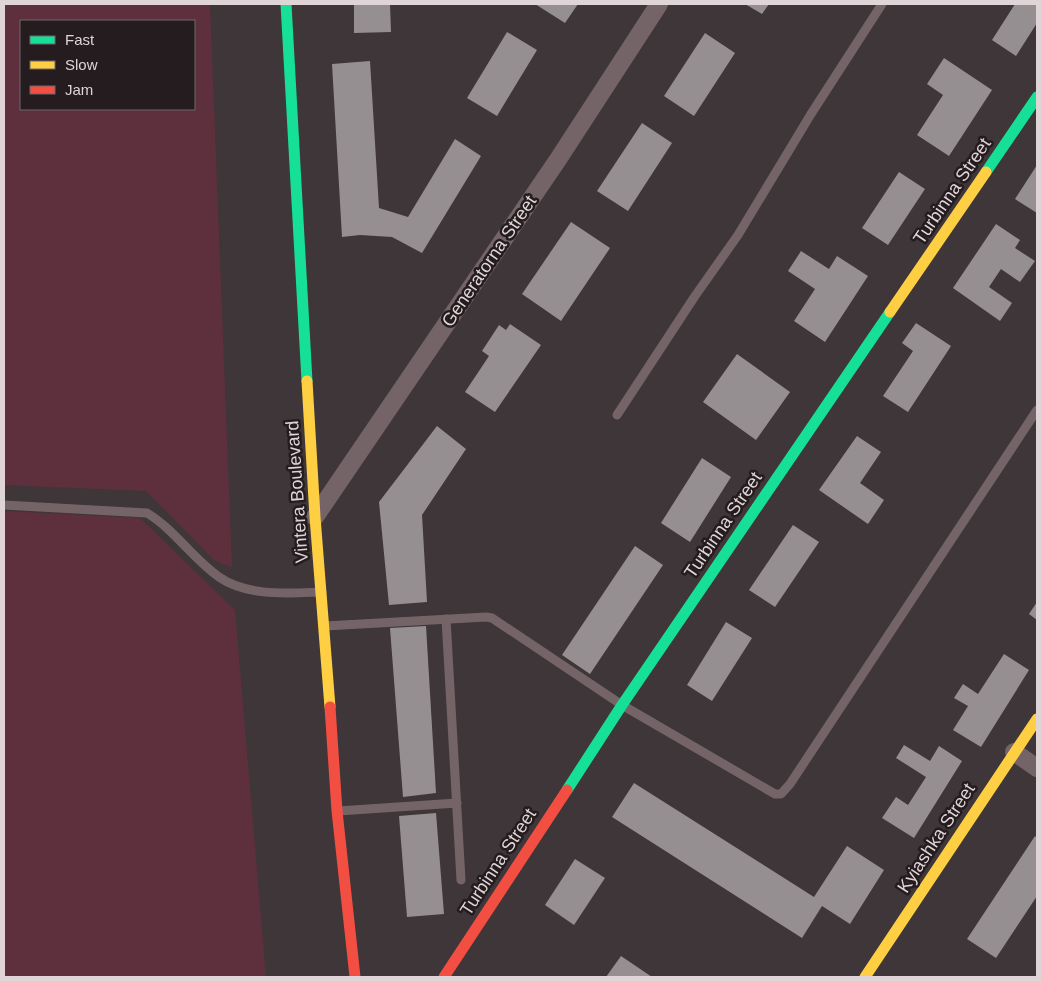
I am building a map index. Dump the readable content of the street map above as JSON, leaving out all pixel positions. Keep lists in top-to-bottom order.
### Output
{
  "streets": {
    "street": [
      "Turbinna Street",
      "Generatorna Street",
      "Vintera Boulevard",
      "Kyiashka Street"
    ]
  },
  "crossings": [
    ["Generatorna Street", "Vintera Boulevard"]
  ],
  "legend": ["Fast", "Slow", "Jam"]
}
